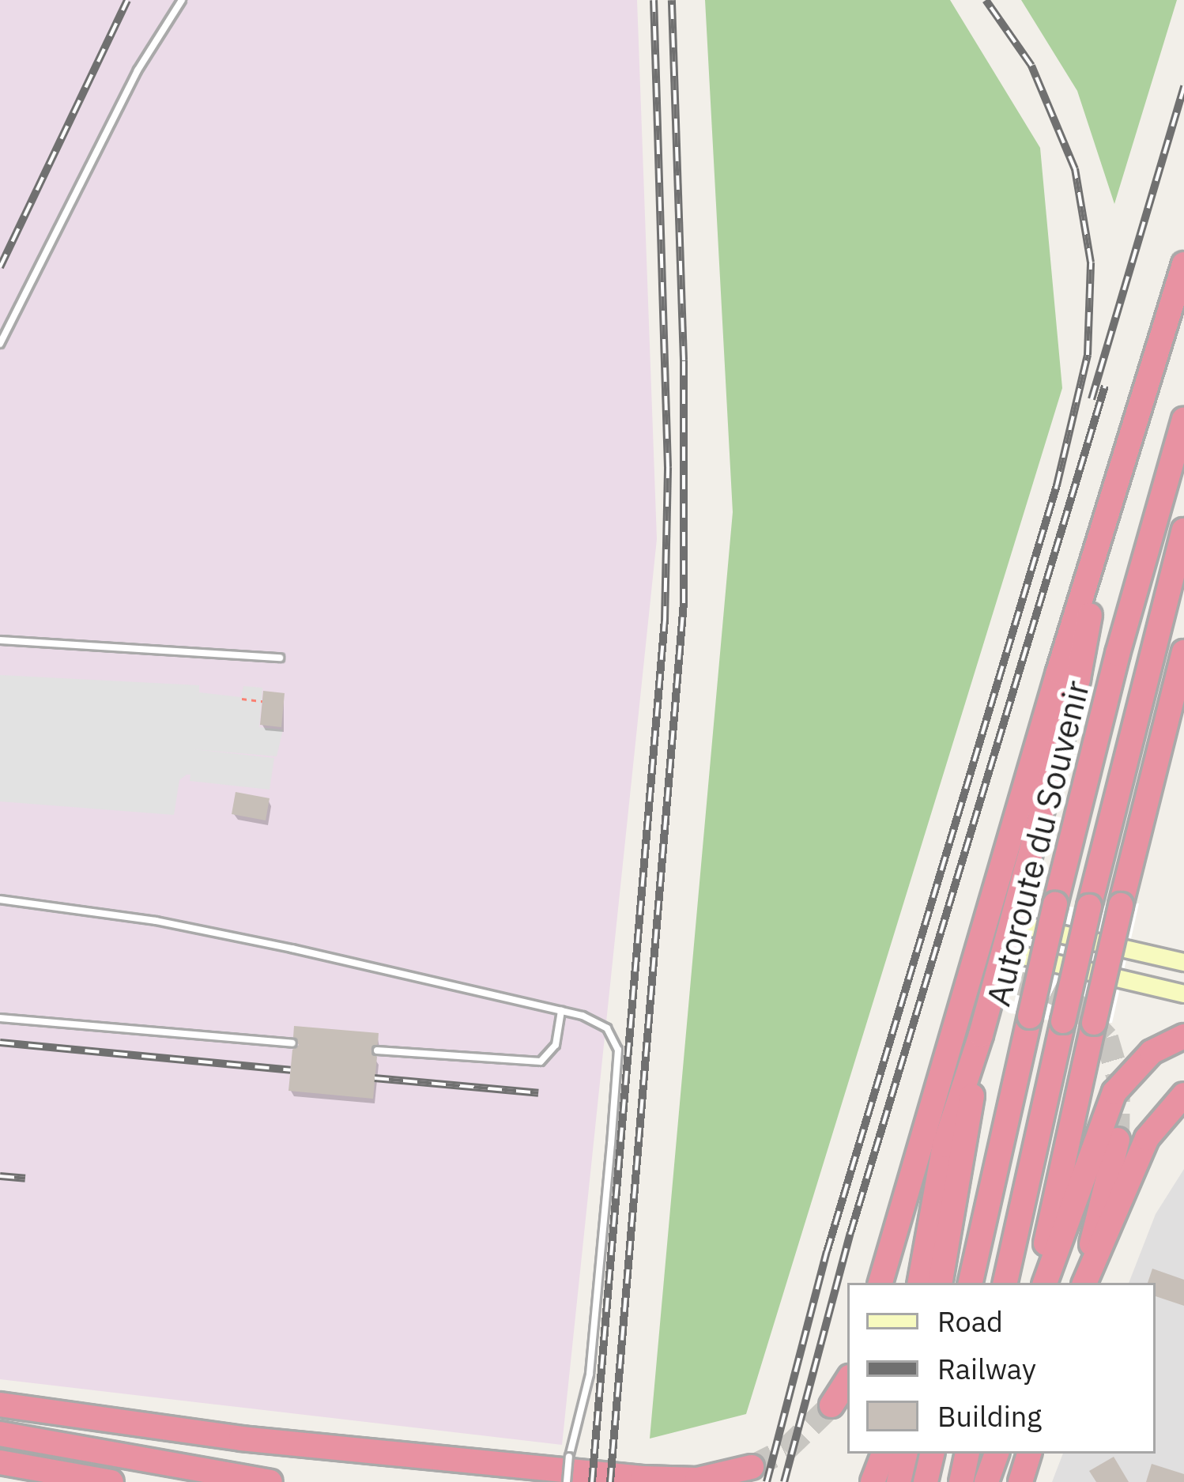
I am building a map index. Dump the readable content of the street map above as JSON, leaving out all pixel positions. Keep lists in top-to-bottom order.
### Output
{
  "streets": {
    "highway": ["Autoroute du Souvenir"]
  },
  "legend": ["Road", "Railway", "Building"]
}
